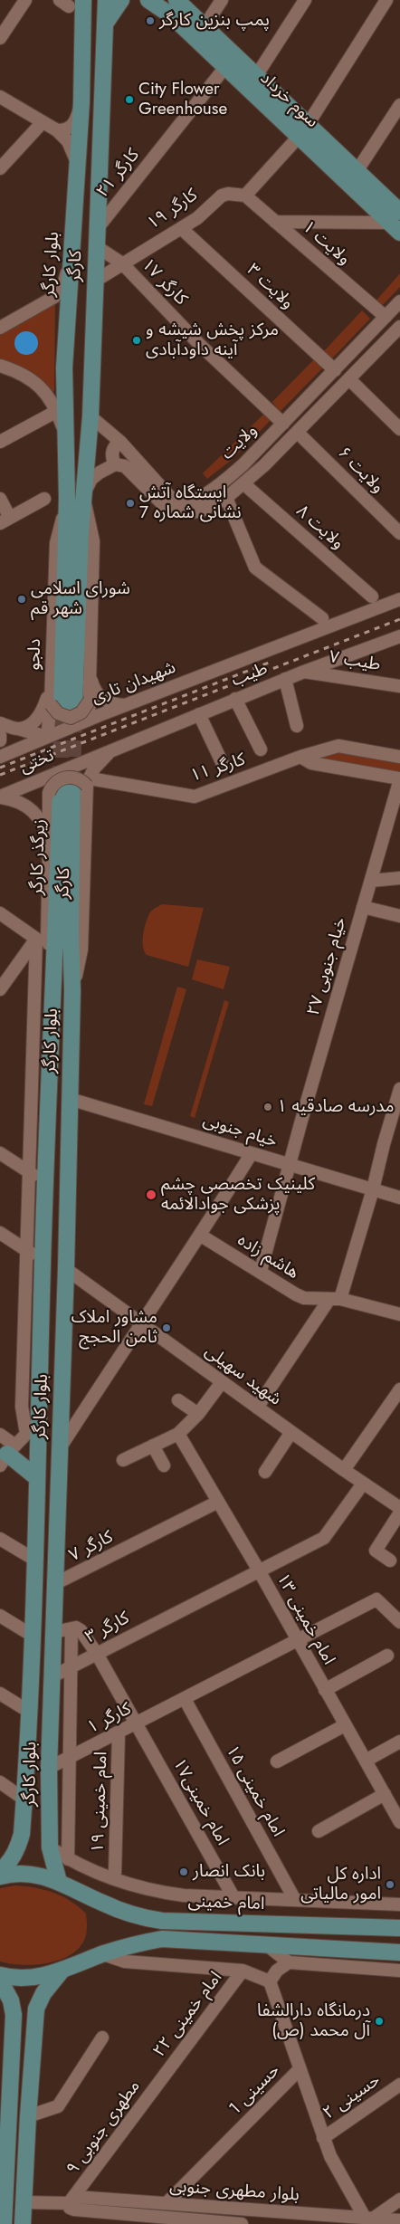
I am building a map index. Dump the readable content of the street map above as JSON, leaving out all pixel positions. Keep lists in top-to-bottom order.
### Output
{
  "streets": {
    "main road": [
      "سوم خرداد",
      "بلوار کارگر",
      "کارگر",
      "زیرگذر کارگر",
      "امام خمینی"
    ],
    "street": [
      "کارگر ۲۱",
      "کارگر ۱۹",
      "ولایت ۱",
      "کارگر ۱۷",
      "ولایت ۳",
      "ولایت",
      "ولایت ۶",
      "ولایت ۸",
      "دلجو",
      "طیب ۷",
      "طیب",
      "شهیدان تاری",
      "تختی",
      "کارگر ۱۱",
      "خیام جنوبی ۲۷",
      "خیام جنوبی",
      "هاشم زاده",
      "شهید سهیلی",
      "کارگر ۷",
      "امام خمینی ۱۳",
      "کارگر ۳",
      "کارگر ۱",
      "امام خمینی ۱۵",
      "امام خمینی ۱۹",
      "امام خمینی۱۷",
      "امام خمینی ۲۲",
      "حسینی 1",
      "حسینی ۲",
      "مطهری جنوبی ۹",
      "بلوار مطهری جنوبی"
    ]
  },
  "crossings": [
    ["سوم خرداد", "کارگر ۲۱"],
    ["کارگر ۲۱", "کارگر"],
    ["کارگر ۱۹", "ولایت ۱"],
    ["کارگر ۱۹", "کارگر"],
    ["کارگر ۱۹", "کارگر ۱۷"],
    ["کارگر ۱۹", "ولایت ۳"],
    ["ولایت ۱", "ولایت"],
    ["بلوار کارگر", "کارگر"],
    ["بلوار کارگر", "دلجو"],
    ["بلوار کارگر", "زیرگذر کارگر"],
    ["بلوار کارگر", "خیام جنوبی"],
    ["بلوار کارگر", "شهید سهیلی"],
    ["بلوار کارگر", "کارگر ۷"],
    ["بلوار کارگر", "کارگر ۳"],
    ["بلوار کارگر", "کارگر ۱"],
    ["بلوار کارگر", "امام خمینی"],
    ["کارگر", "کارگر ۱۷"],
    ["کارگر", "شهیدان تاری"],
    ["کارگر", "کارگر ۱۱"],
    ["کارگر", "زیرگذر کارگر"],
    ["کارگر ۱۷", "ولایت"],
    ["ولایت ۳", "ولایت"],
    ["ولایت", "ولایت ۶"],
    ["ولایت", "ولایت ۸"],
    ["طیب ۷", "طیب"],
    ["طیب", "تختی"],
    ["کارگر ۱۱", "زیرگذر کارگر"],
    ["خیام جنوبی ۲۷", "خیام جنوبی"],
    ["خیام جنوبی ۲۷", "هاشم زاده"],
    ["شهید سهیلی", "کارگر ۳"],
    ["کارگر ۷", "امام خمینی ۱۳"],
    ["امام خمینی ۱۳", "کارگر ۳"],
    ["امام خمینی ۱۳", "کارگر ۱"],
    ["کارگر ۳", "امام خمینی۱۷"],
    ["کارگر ۱", "امام خمینی ۱۵"],
    ["کارگر ۱", "امام خمینی ۱۹"],
    ["کارگر ۱", "امام خمینی۱۷"],
    ["امام خمینی ۲۲", "مطهری جنوبی ۹"],
    ["حسینی 1", "بلوار مطهری جنوبی"],
    ["مطهری جنوبی ۹", "بلوار مطهری جنوبی"]
  ],
  "places": [
    "پمپ بنزین کارگر",
    "City Flower Greenhouse",
    "مرکز پخش شیشه و آینه داودآبادی",
    "ایستگاه آتش نشانی شماره 7",
    "شورای اسلامی شهر قم",
    "مدرسه صادقیه ۱",
    "کلینیک تخصصی چشم پزشکی جوادالائمه",
    "مشاور املاک ثامن الحجج",
    "بانک انصار",
    "اداره کل امور مالیاتی",
    "درمانگاه دارالشفا آل محمد (ص)"
  ]
}
